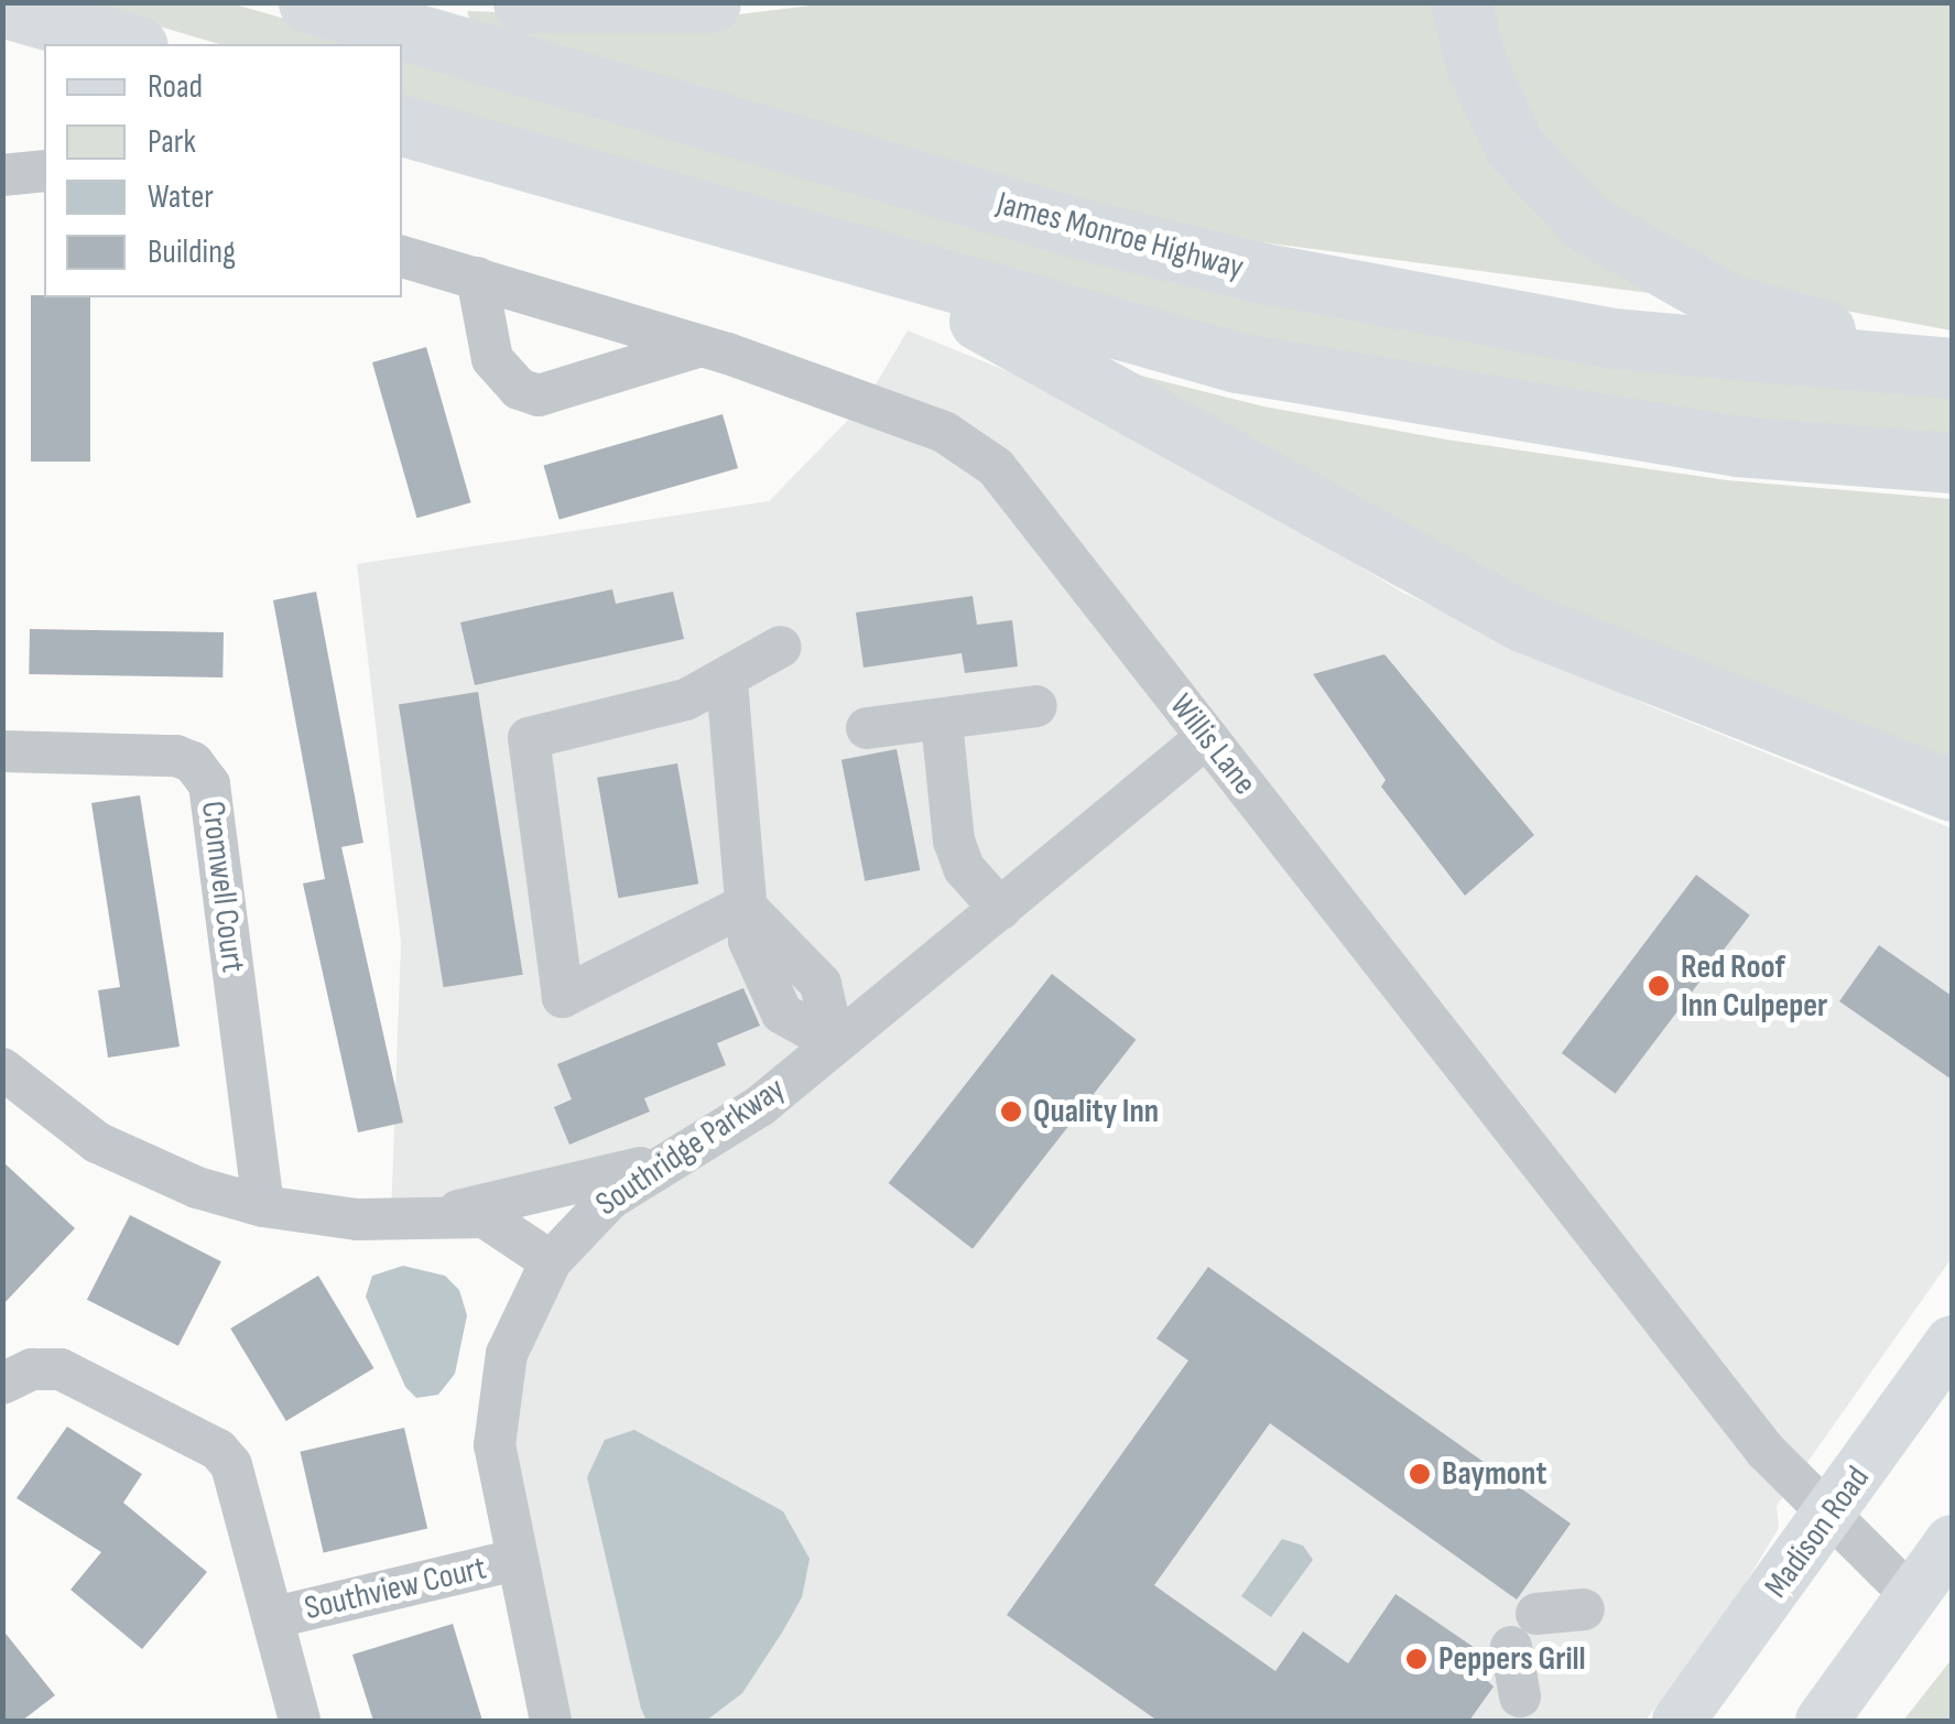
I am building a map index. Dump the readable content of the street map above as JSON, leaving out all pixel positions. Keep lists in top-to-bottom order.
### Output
{
  "streets": {
    "highway": ["James Monroe Highway"],
    "main road": ["Madison Road"],
    "street": [
      "Willis Lane",
      "Cromwell Court",
      "Southridge Parkway",
      "Southview Court"
    ]
  },
  "crossings": [
    ["Willis Lane", "Southridge Parkway"],
    ["Willis Lane", "Madison Road"],
    ["Southridge Parkway", "Southview Court"]
  ],
  "places": [
    "Red Roof Inn Culpeper",
    "Quality Inn",
    "Baymont",
    "Peppers Grill"
  ],
  "legend": [
    "Road",
    "Park",
    "Water",
    "Building"
  ]
}
